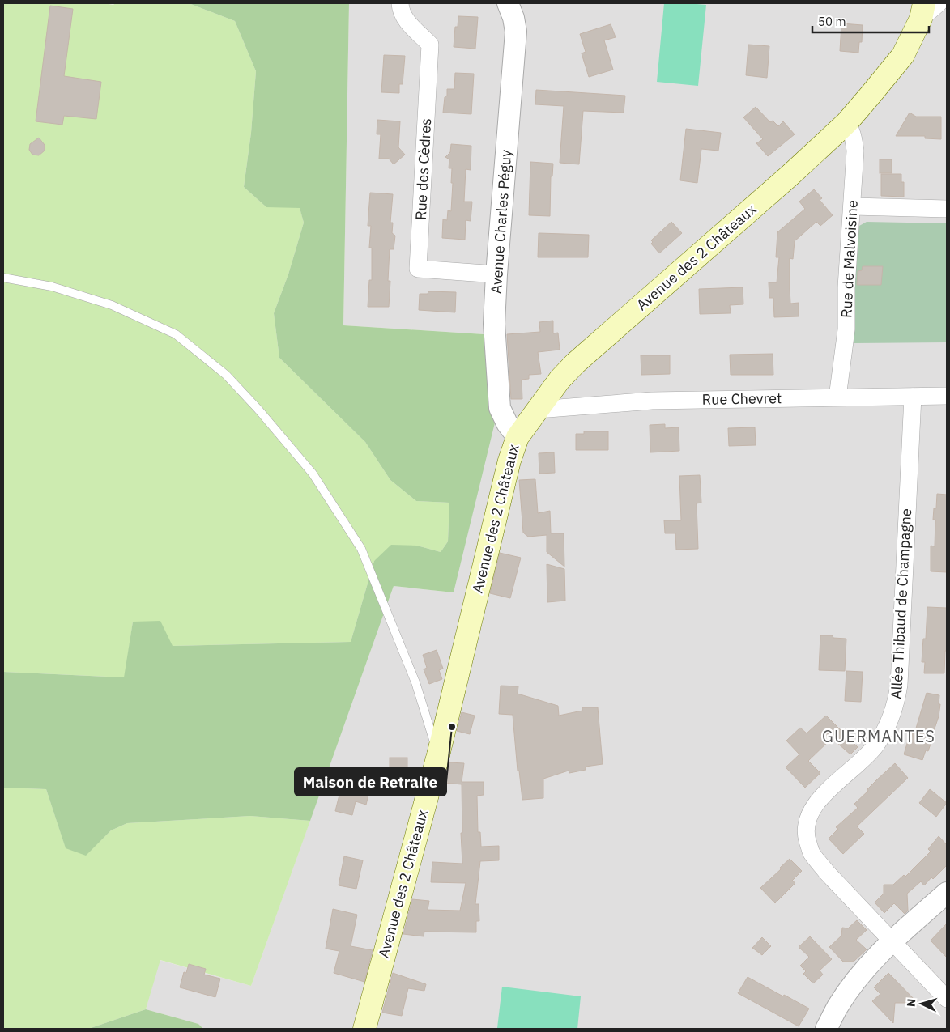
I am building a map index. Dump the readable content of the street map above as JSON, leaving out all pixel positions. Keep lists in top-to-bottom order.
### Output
{
  "streets": {
    "main road": ["Avenue des 2 Châteaux"],
    "street": [
      "Rue des Cèdres",
      "Avenue Charles Péguy",
      "Rue de Malvoisine",
      "Rue Chevret",
      "Allée Thibaud de Champagne"
    ]
  },
  "crossings": [
    ["Rue des Cèdres", "Avenue Charles Péguy"],
    ["Avenue Charles Péguy", "Avenue des 2 Châteaux"],
    ["Avenue des 2 Châteaux", "Rue de Malvoisine"],
    ["Avenue des 2 Châteaux", "Rue Chevret"],
    ["Rue de Malvoisine", "Rue Chevret"],
    ["Rue Chevret", "Allée Thibaud de Champagne"]
  ],
  "districts": ["GUERMANTES"],
  "places": ["Maison de Retraite"],
  "scale_bar": "50 m",
  "north": "left"
}
